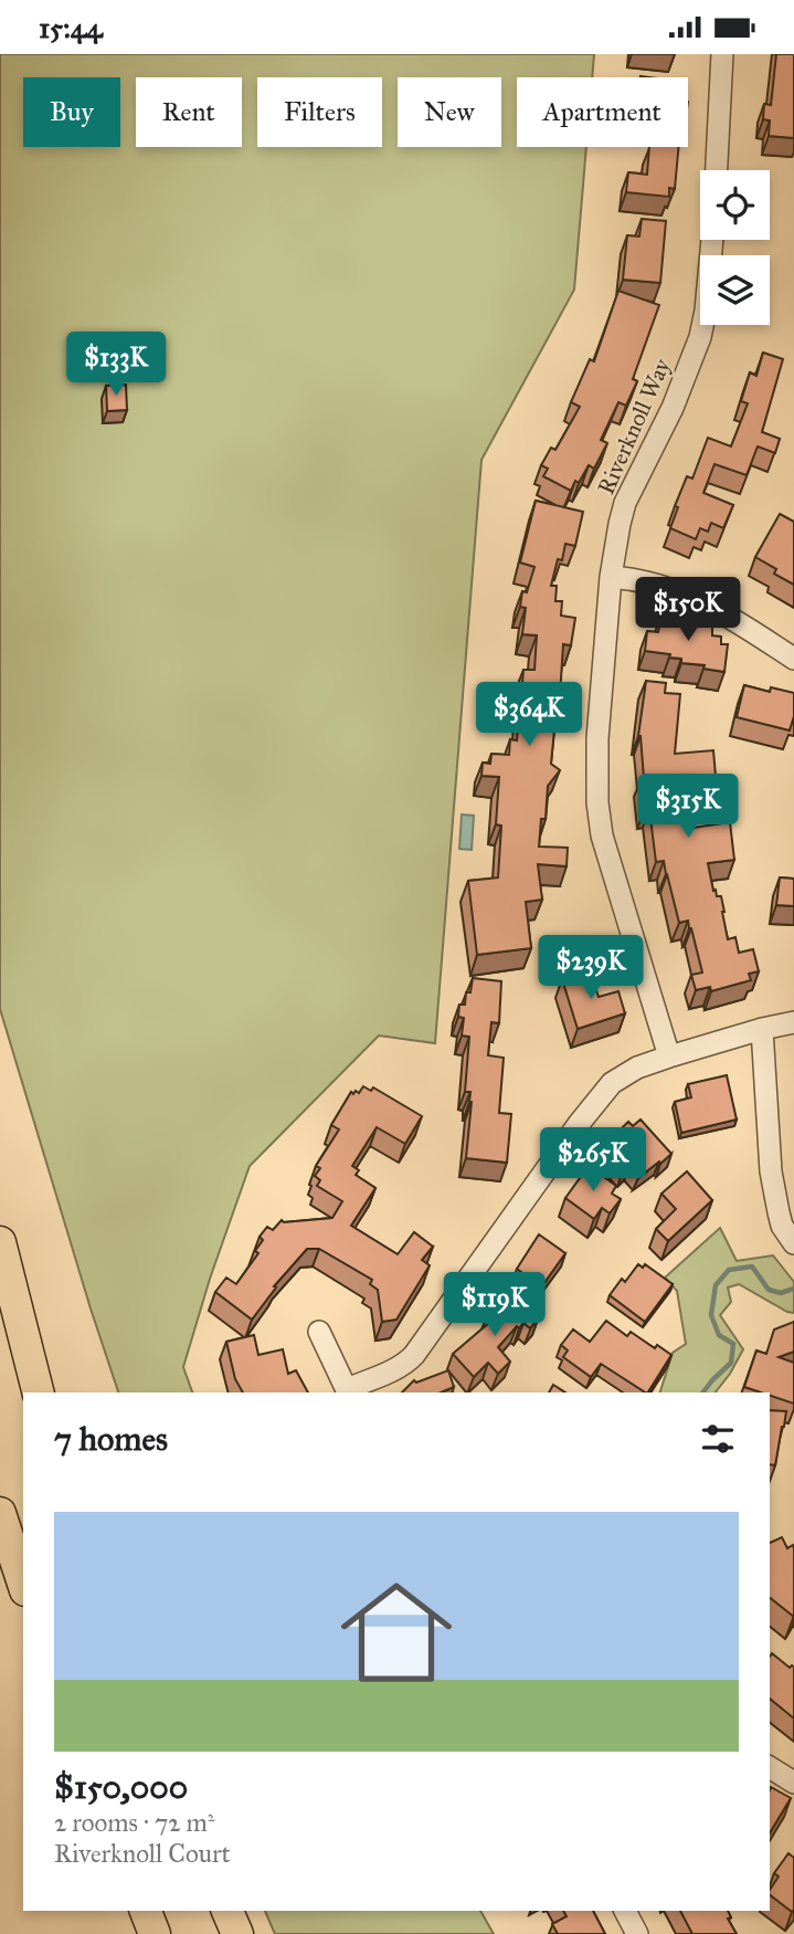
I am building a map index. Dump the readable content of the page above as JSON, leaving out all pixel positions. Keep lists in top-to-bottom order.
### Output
{
  "streets": {
    "street": ["Riverknoll Way"]
  },
  "page": {
    "status": "15:44",
    "chip": [
      "Buy",
      "Rent",
      "Filters",
      "New",
      "Apartment"
    ],
    "price": [
      "$133K",
      "$150K",
      "$364K",
      "$315K",
      "$239K",
      "$265K",
      "$119K"
    ],
    "heading": "7 homes",
    "list": [
      {
        "name": "$150,000",
        "note": "2 rooms · 72 m² · Riverknoll Court"
      }
    ]
  }
}
